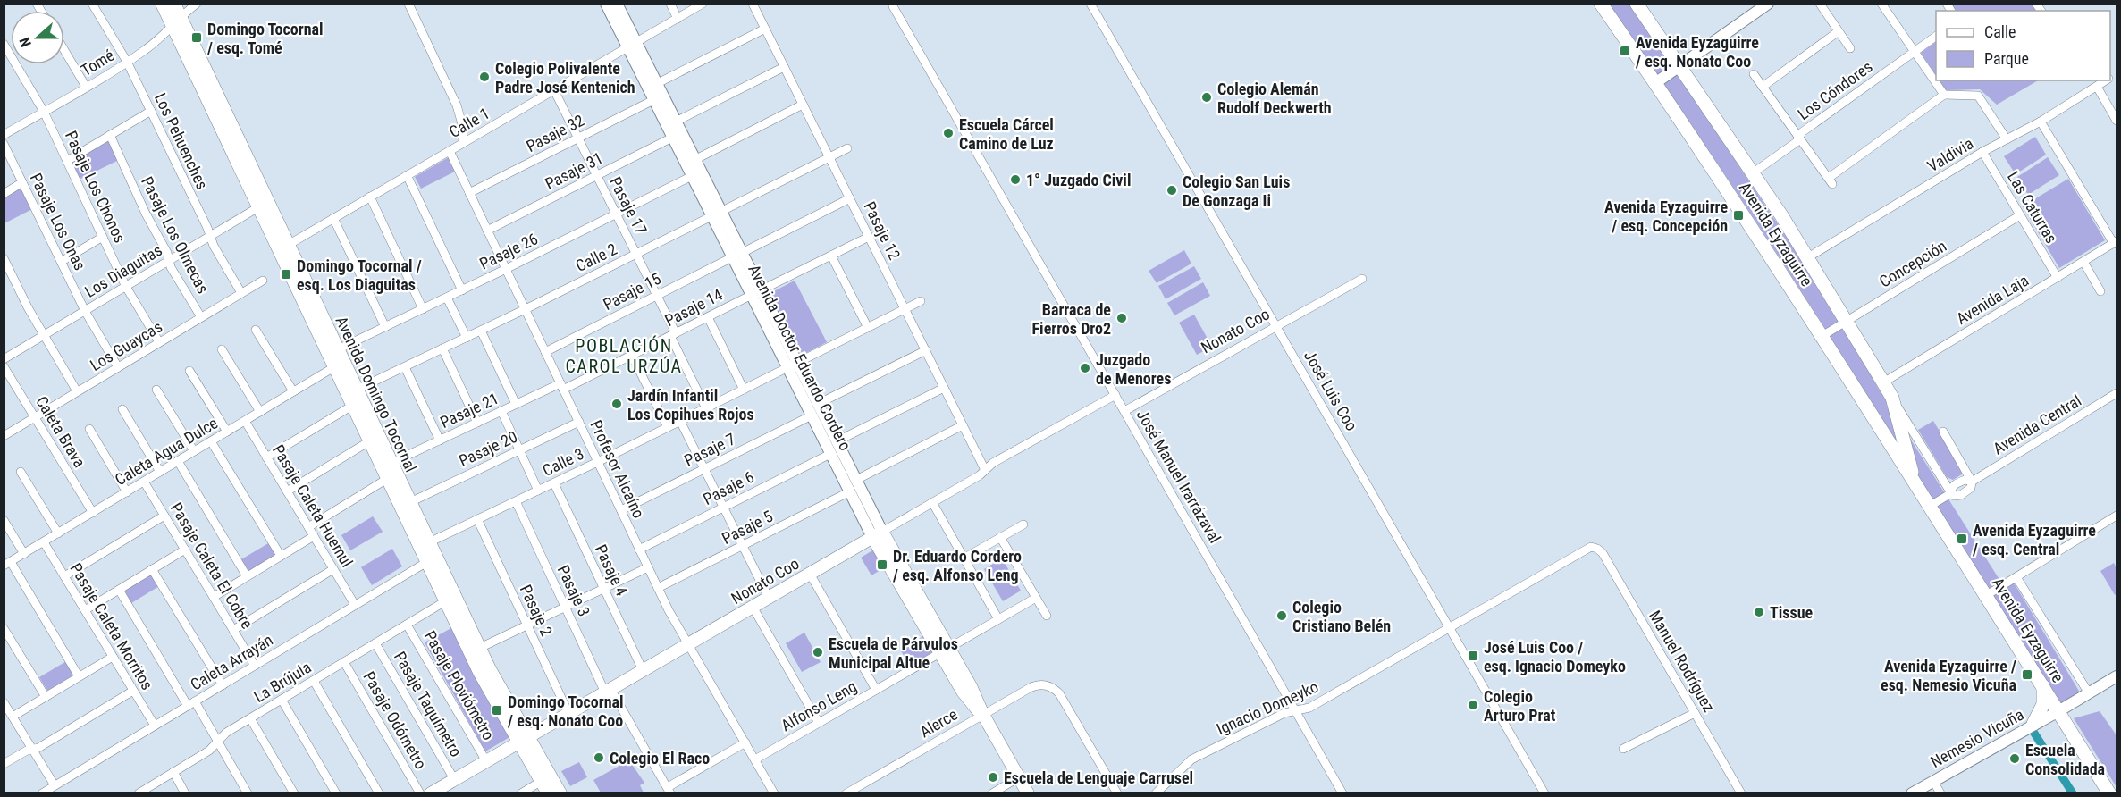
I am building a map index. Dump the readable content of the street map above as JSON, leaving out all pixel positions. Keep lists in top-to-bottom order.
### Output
{
  "streets": {
    "main road": [
      "Avenida Eyzaguirre",
      "Nonato Coo",
      "Avenida Doctor Eduardo Cordero",
      "Avenida Domingo Tocornal"
    ],
    "street": [
      "Tomé",
      "Los Cóndores",
      "Calle 1",
      "Pasaje 32",
      "Los Pehuenches",
      "Valdivia",
      "Pasaje 31",
      "Pasaje Los Chonos",
      "Pasaje 17",
      "Las Caturras",
      "Pasaje Los Onas",
      "Pasaje 12",
      "Pasaje Los Olmecas",
      "Pasaje 26",
      "Calle 2",
      "Concepción",
      "Los Diaguitas",
      "Pasaje 15",
      "Avenida Laja",
      "Pasaje 14",
      "Los Guaycas",
      "José Luis Coo",
      "Pasaje 21",
      "Avenida Central",
      "Caleta Brava",
      "Pasaje 20",
      "Pasaje 7",
      "Caleta Agua Dulce",
      "Calle 3",
      "Profesor Alcaíno",
      "José Manuel Irarrázaval",
      "Pasaje 6",
      "Pasaje Caleta Huemul",
      "Pasaje 5",
      "Pasaje Caleta El Cobre",
      "Pasaje 4",
      "Pasaje 3",
      "Pasaje 2",
      "Pasaje Caleta Morritos",
      "Manuel Rodríguez",
      "Caleta Arrayán",
      "La Brújula",
      "Pasaje Ploviómetro",
      "Pasaje Taquímetro",
      "Alfonso Leng",
      "Ignacio Domeyko",
      "Pasaje Odómetro",
      "Alerce",
      "Nemesio Vicuña"
    ]
  },
  "crossings": [
    ["Tomé", "Los Pehuenches"],
    ["Tomé", "Pasaje Los Chonos"],
    ["Tomé", "Avenida Domingo Tocornal"],
    ["Los Cóndores", "Avenida Eyzaguirre"],
    ["Calle 1", "Pasaje 17"],
    ["Calle 1", "Avenida Doctor Eduardo Cordero"],
    ["Calle 1", "Avenida Domingo Tocornal"],
    ["Calle 1", "Profesor Alcaíno"],
    ["Pasaje 32", "Pasaje 17"],
    ["Pasaje 32", "Avenida Doctor Eduardo Cordero"],
    ["Pasaje 32", "Profesor Alcaíno"],
    ["Los Pehuenches", "Los Diaguitas"],
    ["Los Pehuenches", "Los Guaycas"],
    ["Valdivia", "Las Caturras"],
    ["Valdivia", "Avenida Eyzaguirre"],
    ["Pasaje 31", "Pasaje 17"],
    ["Pasaje 31", "Avenida Doctor Eduardo Cordero"],
    ["Pasaje 31", "Profesor Alcaíno"],
    ["Pasaje Los Chonos", "Los Diaguitas"],
    ["Pasaje Los Chonos", "Los Guaycas"],
    ["Pasaje 17", "Pasaje 26"],
    ["Pasaje 17", "Calle 2"],
    ["Pasaje 17", "Pasaje 15"],
    ["Pasaje 17", "Pasaje 14"],
    ["Pasaje 17", "Calle 3"],
    ["Las Caturras", "Concepción"],
    ["Las Caturras", "Avenida Laja"],
    ["Pasaje Los Onas", "Los Diaguitas"],
    ["Pasaje Los Onas", "Los Guaycas"],
    ["Pasaje 12", "Calle 2"],
    ["Pasaje 12", "Pasaje 15"],
    ["Pasaje 12", "Pasaje 14"],
    ["Pasaje 12", "Nonato Coo"],
    ["Pasaje 12", "Calle 3"],
    ["Avenida Eyzaguirre", "Concepción"],
    ["Avenida Eyzaguirre", "Avenida Laja"],
    ["Avenida Eyzaguirre", "Avenida Central"],
    ["Avenida Eyzaguirre", "Nemesio Vicuña"],
    ["Pasaje Los Olmecas", "Los Diaguitas"],
    ["Pasaje Los Olmecas", "Los Guaycas"],
    ["Pasaje 26", "Avenida Doctor Eduardo Cordero"],
    ["Pasaje 26", "Avenida Domingo Tocornal"],
    ["Pasaje 26", "Profesor Alcaíno"],
    ["Calle 2", "Avenida Doctor Eduardo Cordero"],
    ["Calle 2", "Avenida Domingo Tocornal"],
    ["Calle 2", "Profesor Alcaíno"],
    ["Los Diaguitas", "Avenida Domingo Tocornal"],
    ["Pasaje 15", "Avenida Doctor Eduardo Cordero"],
    ["Pasaje 15", "Profesor Alcaíno"],
    ["Pasaje 14", "Avenida Doctor Eduardo Cordero"],
    ["Pasaje 14", "Pasaje 21"],
    ["Pasaje 14", "Profesor Alcaíno"],
    ["Nonato Coo", "Avenida Doctor Eduardo Cordero"],
    ["Nonato Coo", "José Luis Coo"],
    ["Nonato Coo", "Avenida Domingo Tocornal"],
    ["Nonato Coo", "Profesor Alcaíno"],
    ["Nonato Coo", "José Manuel Irarrázaval"],
    ["Nonato Coo", "Pasaje 4"],
    ["Nonato Coo", "Pasaje 3"],
    ["Nonato Coo", "Pasaje 2"],
    ["Nonato Coo", "Pasaje Ploviómetro"],
    ["Nonato Coo", "Pasaje Taquímetro"],
    ["Los Guaycas", "Caleta Brava"],
    ["Avenida Doctor Eduardo Cordero", "Pasaje 7"],
    ["Avenida Doctor Eduardo Cordero", "Calle 3"],
    ["Avenida Doctor Eduardo Cordero", "Pasaje 6"],
    ["Avenida Doctor Eduardo Cordero", "Pasaje 5"],
    ["Avenida Doctor Eduardo Cordero", "Alfonso Leng"],
    ["Avenida Doctor Eduardo Cordero", "Alerce"],
    ["José Luis Coo", "Ignacio Domeyko"],
    ["Avenida Domingo Tocornal", "Pasaje 21"],
    ["Avenida Domingo Tocornal", "Pasaje 20"],
    ["Avenida Domingo Tocornal", "Caleta Agua Dulce"],
    ["Avenida Domingo Tocornal", "Calle 3"],
    ["Avenida Domingo Tocornal", "Caleta Arrayán"],
    ["Avenida Domingo Tocornal", "La Brújula"],
    ["Pasaje 21", "Profesor Alcaíno"],
    ["Caleta Brava", "Caleta Agua Dulce"],
    ["Pasaje 20", "Profesor Alcaíno"],
    ["Pasaje 7", "Profesor Alcaíno"],
    ["Caleta Agua Dulce", "Pasaje Caleta Huemul"],
    ["Caleta Agua Dulce", "Pasaje Caleta El Cobre"],
    ["Caleta Agua Dulce", "Pasaje Caleta Morritos"],
    ["Calle 3", "Profesor Alcaíno"],
    ["Calle 3", "Pasaje 4"],
    ["Calle 3", "Pasaje 3"],
    ["Calle 3", "Pasaje 2"],
    ["Profesor Alcaíno", "Pasaje 6"],
    ["Profesor Alcaíno", "Pasaje 5"],
    ["Profesor Alcaíno", "Alfonso Leng"],
    ["José Manuel Irarrázaval", "Ignacio Domeyko"],
    ["Pasaje Caleta Huemul", "Caleta Arrayán"],
    ["Pasaje Caleta El Cobre", "Caleta Arrayán"],
    ["Pasaje Caleta Morritos", "Caleta Arrayán"],
    ["Manuel Rodríguez", "Ignacio Domeyko"],
    ["La Brújula", "Pasaje Ploviómetro"],
    ["La Brújula", "Pasaje Taquímetro"],
    ["La Brújula", "Pasaje Odómetro"]
  ],
  "districts": ["POBLACIÓN CAROL URZÚA"],
  "places": {
    "transit": [
      "Domingo Tocornal / esq. Tomé",
      "Avenida Eyzaguirre / esq. Nonato Coo",
      "Avenida Eyzaguirre / esq. Concepción",
      "Domingo Tocornal / esq. Los Diaguitas",
      "Avenida Eyzaguirre / esq. Central",
      "Dr. Eduardo Cordero / esq. Alfonso Leng",
      "José Luis Coo / esq. Ignacio Domeyko",
      "Avenida Eyzaguirre / esq. Nemesio Vicuña",
      "Domingo Tocornal / esq. Nonato Coo"
    ],
    "other": [
      "Colegio Polivalente Padre José Kentenich",
      "Colegio Alemán Rudolf Deckwerth",
      "Escuela Cárcel Camino de Luz",
      "1° Juzgado Civil",
      "Colegio San Luis De Gonzaga Ii",
      "Barraca de Fierros Dro2",
      "Juzgado de Menores",
      "Jardín Infantil Los Copihues Rojos",
      "Tissue",
      "Colegio Cristiano Belén",
      "Escuela de Párvulos Municipal Altue",
      "Colegio Arturo Prat",
      "Colegio El Raco",
      "Escuela Consolidada",
      "Escuela de Lenguaje Carrusel"
    ]
  },
  "legend": ["Calle", "Parque"],
  "north": "left"
}
